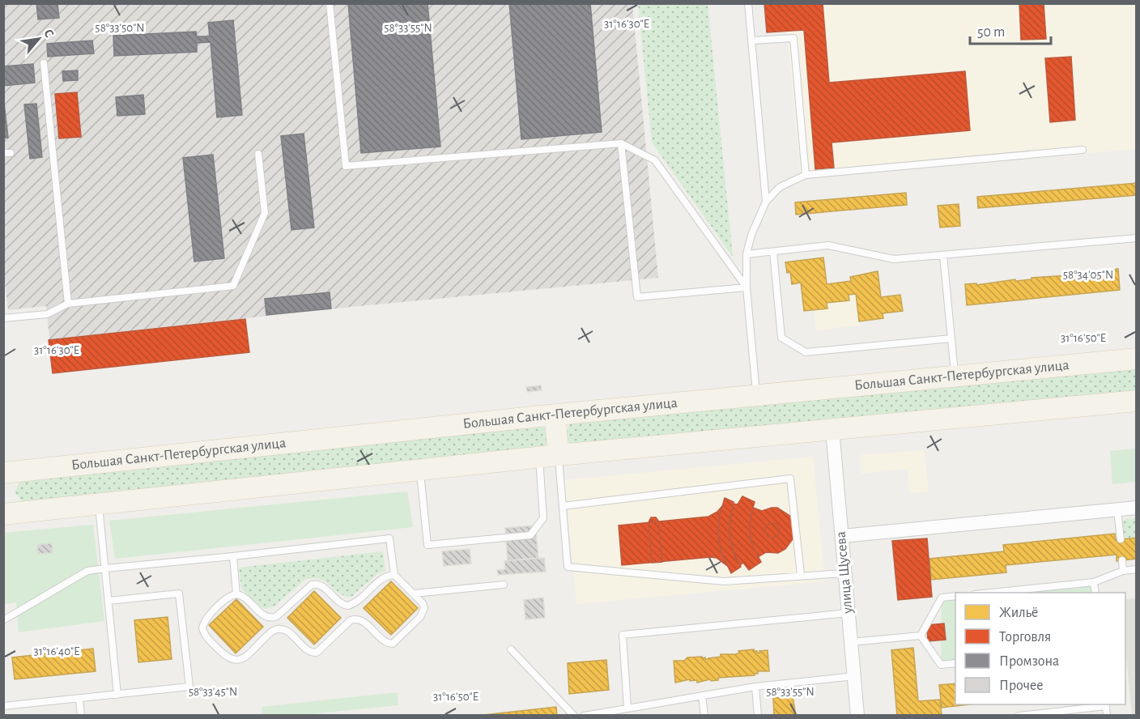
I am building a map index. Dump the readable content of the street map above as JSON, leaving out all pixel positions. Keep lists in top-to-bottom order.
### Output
{
  "streets": {
    "main road": ["Большая Санкт-Петербургская улица"],
    "street": ["улица Щусева"]
  },
  "legend": [
    "Жильё",
    "Торговля",
    "Промзона",
    "Прочее"
  ],
  "scale_bar": "50 m",
  "north": "top right",
  "coordinates": [
    "31°16'30\"E",
    "58°33'50\"N",
    "58°33'55\"N",
    "58°34'05\"N",
    "31°16'50\"E",
    "31°16'40\"E",
    "58°33'45\"N"
  ]
}
